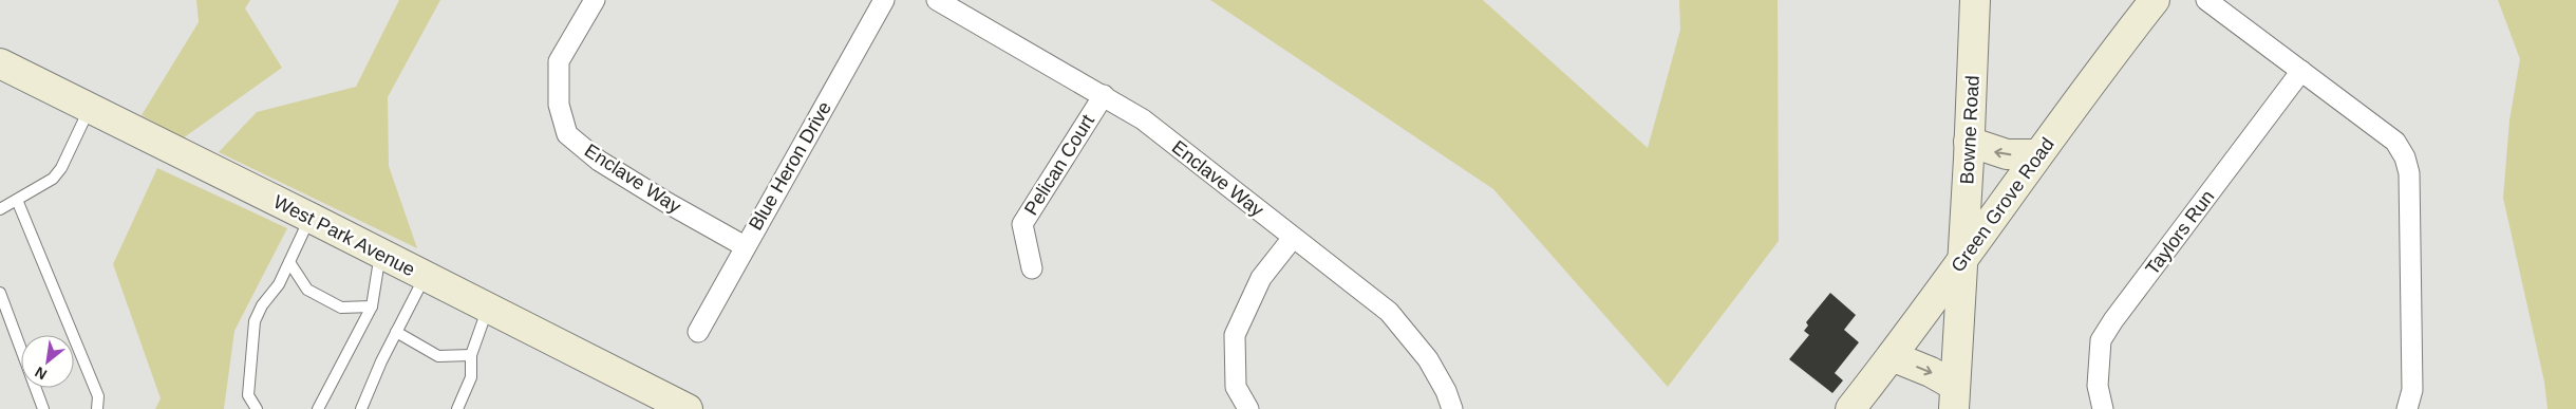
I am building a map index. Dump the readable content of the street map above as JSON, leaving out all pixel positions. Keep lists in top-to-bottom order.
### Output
{
  "streets": {
    "street": [
      "Bowne Road",
      "Pelican Court",
      "Blue Heron Drive",
      "Enclave Way",
      "Green Grove Road",
      "Taylors Run",
      "West Park Avenue"
    ]
  },
  "crossings": [
    ["Bowne Road", "Green Grove Road"],
    ["Pelican Court", "Enclave Way"],
    ["Blue Heron Drive", "Enclave Way"]
  ],
  "north": "bottom left"
}
